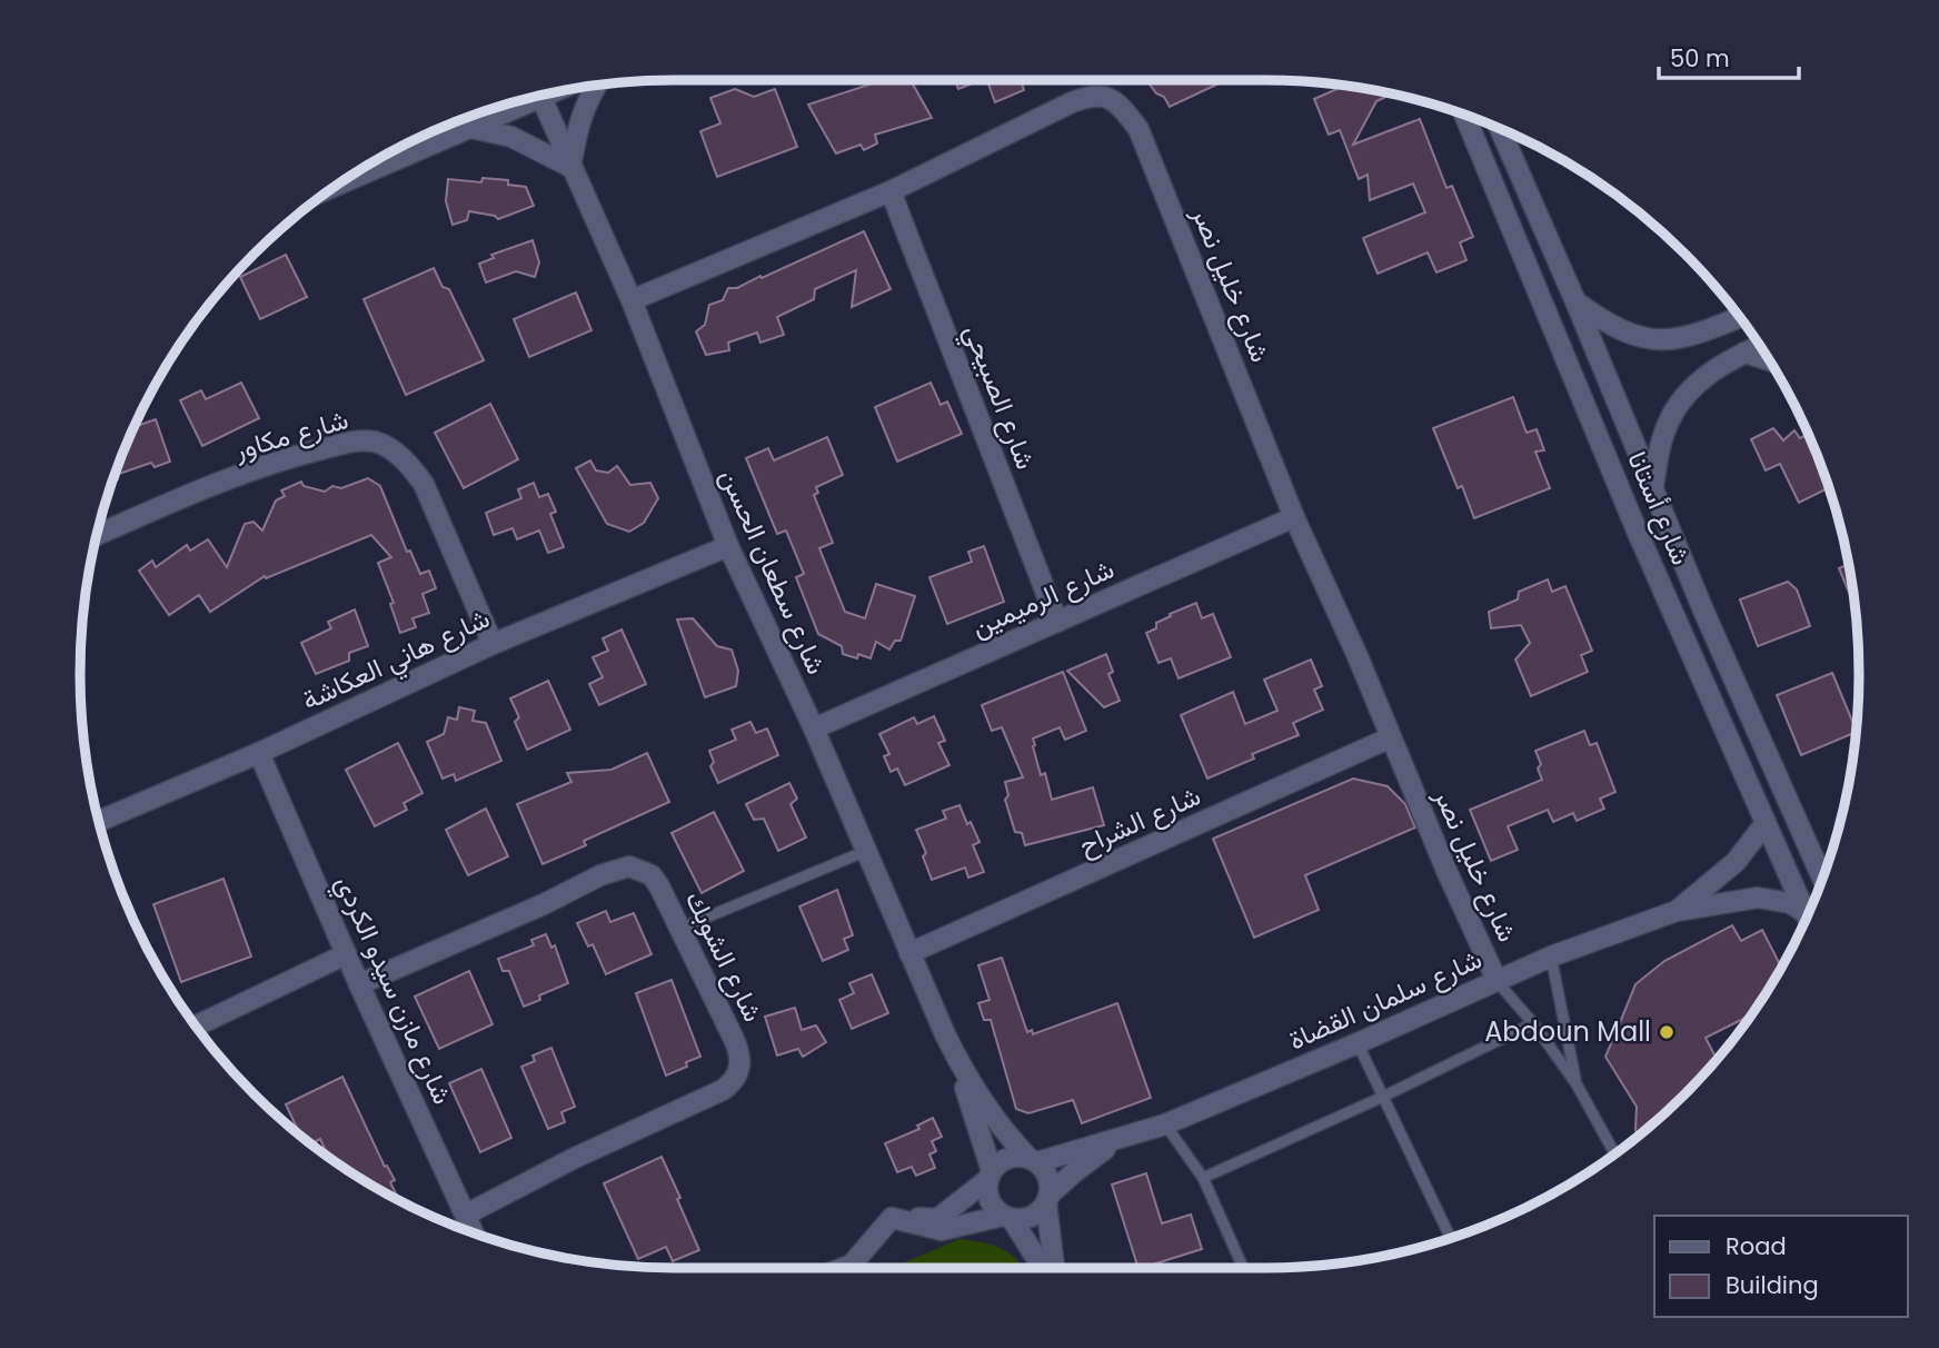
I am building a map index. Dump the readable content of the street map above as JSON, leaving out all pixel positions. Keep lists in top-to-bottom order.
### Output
{
  "streets": {
    "street": [
      "شارع خليل نصر",
      "شارع الصبيحي",
      "شارع مكاور",
      "شارع أستانا",
      "شارع سطعان الحسن",
      "شارع الرميمين",
      "شارع هاني العكاشة",
      "شارع الشراح",
      "شارع الشوبك",
      "شارع مازن سيدو الكردي",
      "شارع سلمان القضاة"
    ]
  },
  "crossings": [
    ["شارع خليل نصر", "شارع الصبيحي"],
    ["شارع خليل نصر", "شارع سطعان الحسن"],
    ["شارع خليل نصر", "شارع الرميمين"],
    ["شارع خليل نصر", "شارع الشراح"],
    ["شارع خليل نصر", "شارع سلمان القضاة"],
    ["شارع الصبيحي", "شارع الرميمين"],
    ["شارع مكاور", "شارع هاني العكاشة"],
    ["شارع أستانا", "شارع سلمان القضاة"],
    ["شارع سطعان الحسن", "شارع الرميمين"],
    ["شارع سطعان الحسن", "شارع هاني العكاشة"],
    ["شارع سطعان الحسن", "شارع الشراح"],
    ["شارع سطعان الحسن", "شارع سلمان القضاة"],
    ["شارع هاني العكاشة", "شارع مازن سيدو الكردي"],
    ["شارع الشوبك", "شارع مازن سيدو الكردي"]
  ],
  "places": ["Abdoun Mall"],
  "legend": ["Road", "Building"],
  "scale_bar": "50 m"
}
